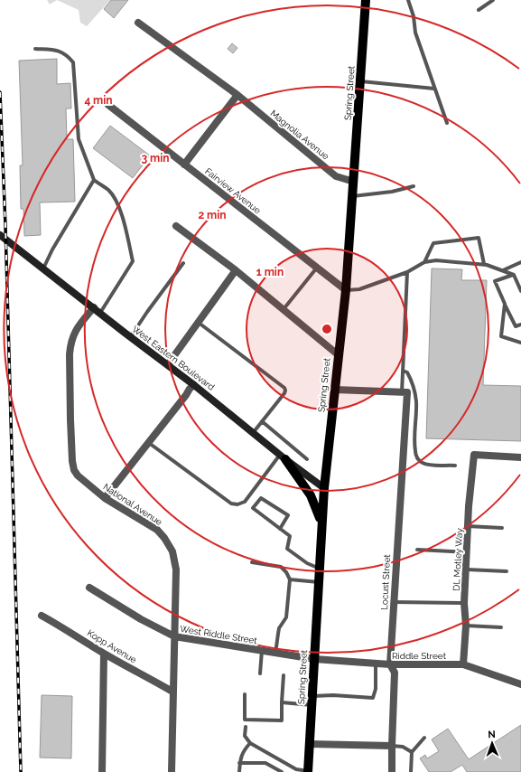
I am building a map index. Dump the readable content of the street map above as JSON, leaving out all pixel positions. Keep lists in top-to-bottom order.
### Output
{
  "streets": {
    "main road": ["Spring Street", "West Eastern Boulevard"],
    "street": [
      "Magnolia Avenue",
      "Fairview Avenue",
      "National Avenue",
      "DL Motley Way",
      "Locust Street",
      "West Riddle Street",
      "Kopp Avenue",
      "Riddle Street"
    ]
  },
  "crossings": [
    ["Spring Street", "Magnolia Avenue"],
    ["Spring Street", "Fairview Avenue"],
    ["Spring Street", "West Eastern Boulevard"],
    ["Spring Street", "West Riddle Street"],
    ["Spring Street", "Riddle Street"],
    ["West Eastern Boulevard", "National Avenue"],
    ["National Avenue", "West Riddle Street"],
    ["National Avenue", "Kopp Avenue"],
    ["DL Motley Way", "Riddle Street"],
    ["Locust Street", "Riddle Street"],
    ["West Riddle Street", "Riddle Street"]
  ],
  "north": "top",
  "rings": [
    "4 min",
    "3 min",
    "2 min",
    "1 min"
  ]
}
